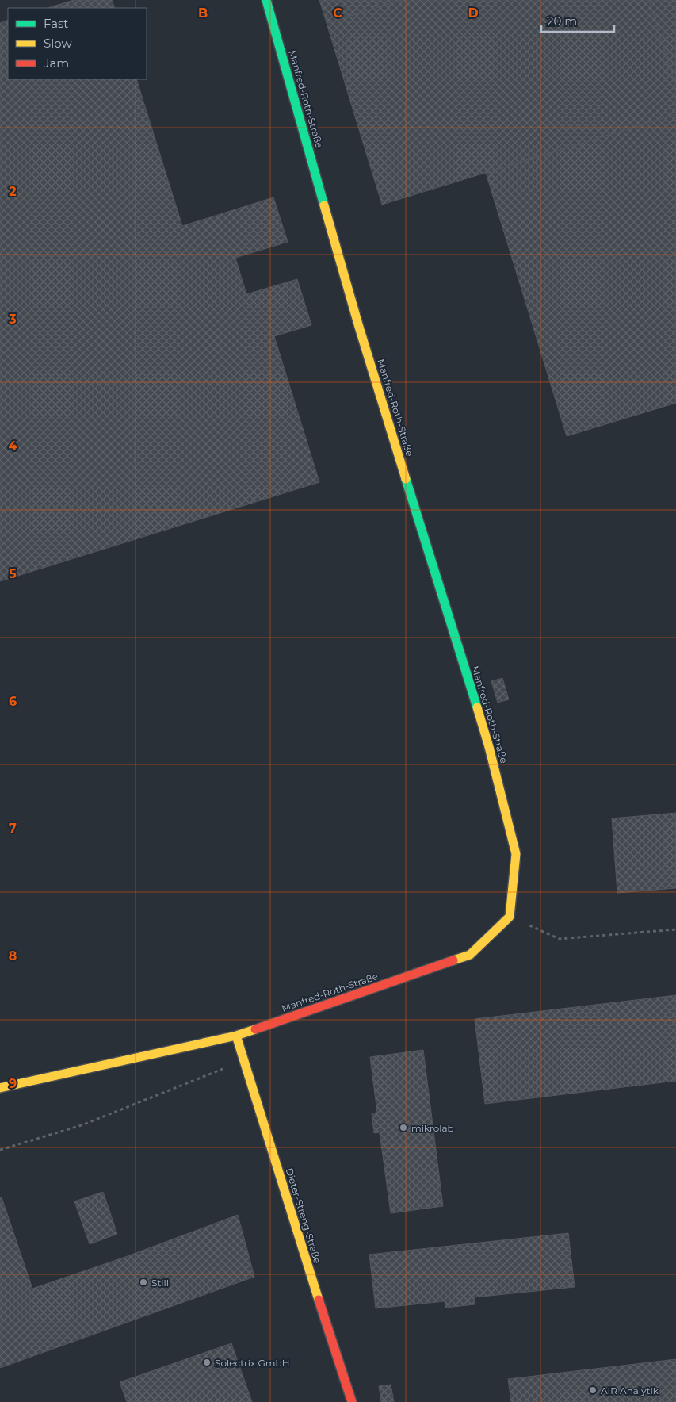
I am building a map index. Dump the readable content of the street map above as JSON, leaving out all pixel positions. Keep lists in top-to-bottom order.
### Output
{
  "streets": {
    "street": ["Manfred-Roth-Straße", "Dieter-Streng-Straße"]
  },
  "crossings": [
    ["Manfred-Roth-Straße", "Dieter-Streng-Straße"]
  ],
  "places": [
    "mikrolab",
    "Still",
    "Solectrix GmbH",
    "AIR Analytik"
  ],
  "legend": ["Fast", "Slow", "Jam"],
  "scale_bar": "20 m",
  "grid": {
    "columns": ["B", "C", "D"],
    "rows": [
      "2",
      "3",
      "4",
      "5",
      "6",
      "7",
      "8",
      "9"
    ]
  }
}
